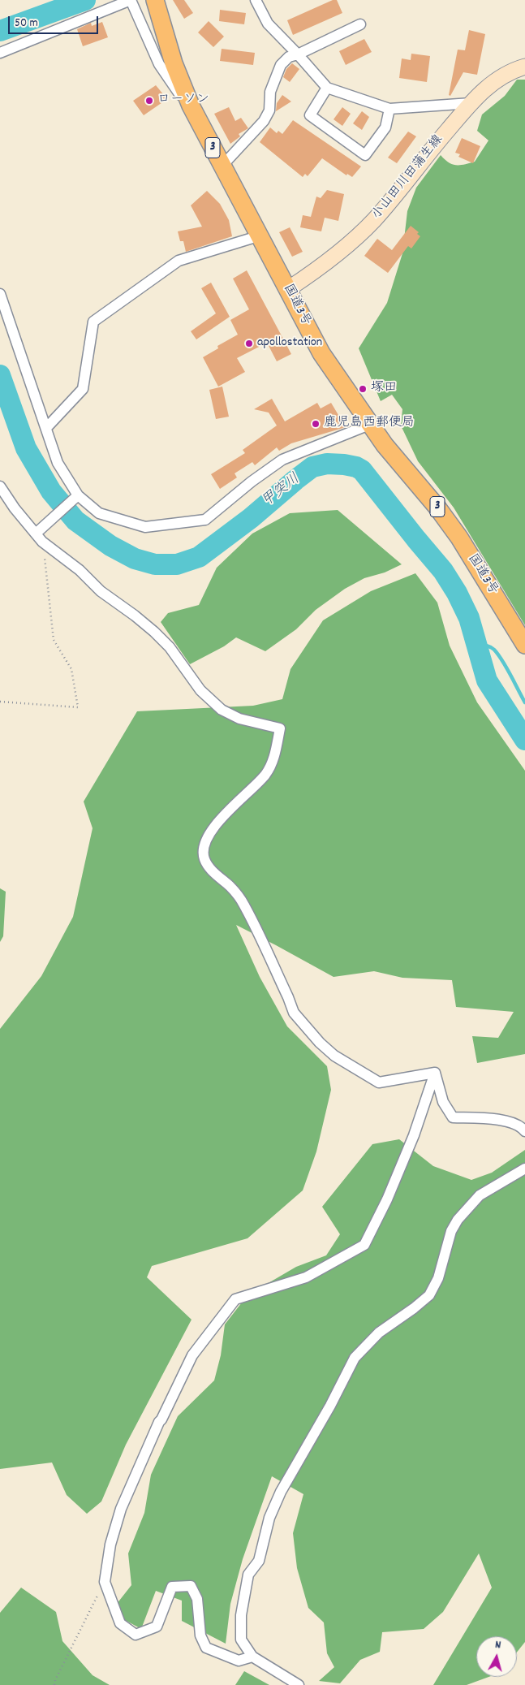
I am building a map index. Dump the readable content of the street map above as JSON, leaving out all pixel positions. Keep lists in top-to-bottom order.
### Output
{
  "streets": {
    "highway": ["3", "国道3号"],
    "main road": ["小山田川田蒲生線"]
  },
  "crossings": [
    ["小山田川田蒲生線", "国道3号"]
  ],
  "water": ["甲突川"],
  "places": [
    "ローソン",
    "apollostation",
    "塚田",
    "鹿児島西郵便局"
  ],
  "scale_bar": "50 m",
  "north": "top"
}
